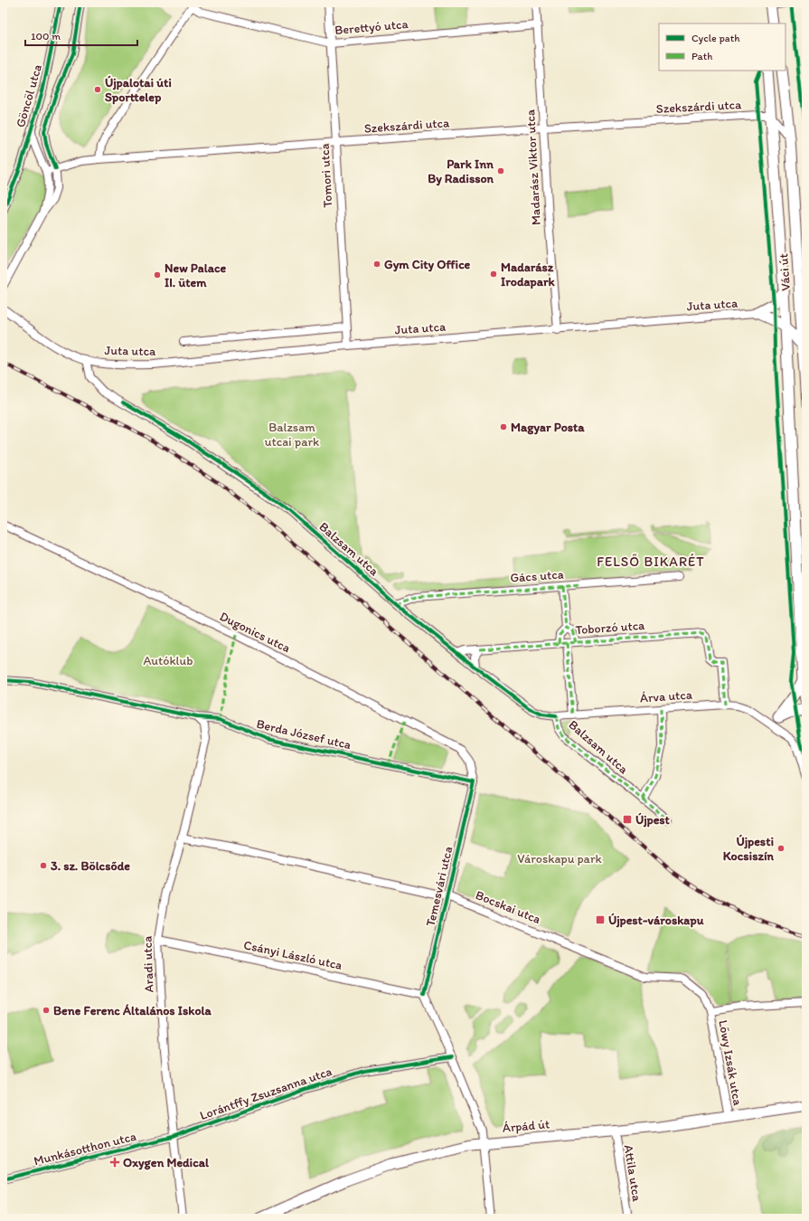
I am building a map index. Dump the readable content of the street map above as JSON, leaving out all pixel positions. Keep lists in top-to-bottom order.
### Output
{
  "streets": {
    "main road": ["Váci út", "Árpád út"],
    "street": [
      "Berettyó utca",
      "Göncöl utca",
      "Szekszárdi utca",
      "Madarász Viktor utca",
      "Tomori utca",
      "Juta utca",
      "Balzsam utca",
      "Gács utca",
      "Toborzó utca",
      "Dugonics utca",
      "Árva utca",
      "Berda József utca",
      "Temesvári utca",
      "Bocskai utca",
      "Csányi László utca",
      "Aradi utca",
      "Lőwy Izsák utca",
      "Lorántffy Zsuzsanna utca",
      "Munkásotthon utca",
      "Attila utca"
    ]
  },
  "crossings": [
    ["Berettyó utca", "Madarász Viktor utca"],
    ["Berettyó utca", "Tomori utca"],
    ["Göncöl utca", "Szekszárdi utca"],
    ["Szekszárdi utca", "Madarász Viktor utca"],
    ["Szekszárdi utca", "Tomori utca"],
    ["Szekszárdi utca", "Váci út"],
    ["Madarász Viktor utca", "Juta utca"],
    ["Tomori utca", "Juta utca"],
    ["Juta utca", "Balzsam utca"],
    ["Balzsam utca", "Gács utca"],
    ["Balzsam utca", "Toborzó utca"],
    ["Balzsam utca", "Árva utca"],
    ["Toborzó utca", "Árva utca"],
    ["Dugonics utca", "Berda József utca"],
    ["Dugonics utca", "Temesvári utca"],
    ["Berda József utca", "Temesvári utca"],
    ["Berda József utca", "Aradi utca"],
    ["Temesvári utca", "Bocskai utca"],
    ["Temesvári utca", "Csányi László utca"],
    ["Bocskai utca", "Aradi utca"],
    ["Bocskai utca", "Lőwy Izsák utca"],
    ["Csányi László utca", "Aradi utca"],
    ["Aradi utca", "Lorántffy Zsuzsanna utca"],
    ["Aradi utca", "Munkásotthon utca"],
    ["Lőwy Izsák utca", "Árpád út"],
    ["Lorántffy Zsuzsanna utca", "Munkásotthon utca"],
    ["Árpád út", "Attila utca"]
  ],
  "districts": ["FELSŐ BIKARÉT"],
  "parks": ["Balzsam utcai park", "Autóklub", "Városkapu park"],
  "places": {
    "other": [
      "Újpalotai úti Sporttelep",
      "Park Inn By Radisson",
      "Gym City Office",
      "Madarász Irodapark",
      "New Palace II. ütem",
      "Magyar Posta",
      "Újpesti Kocsiszín",
      "3. sz. Bölcsőde",
      "Bene Ferenc Általános Iskola"
    ],
    "transit": ["Újpest", "Újpest-városkapu"],
    "health": ["Oxygen Medical"]
  },
  "legend": ["Cycle path", "Path"],
  "scale_bar": "100 m"
}
